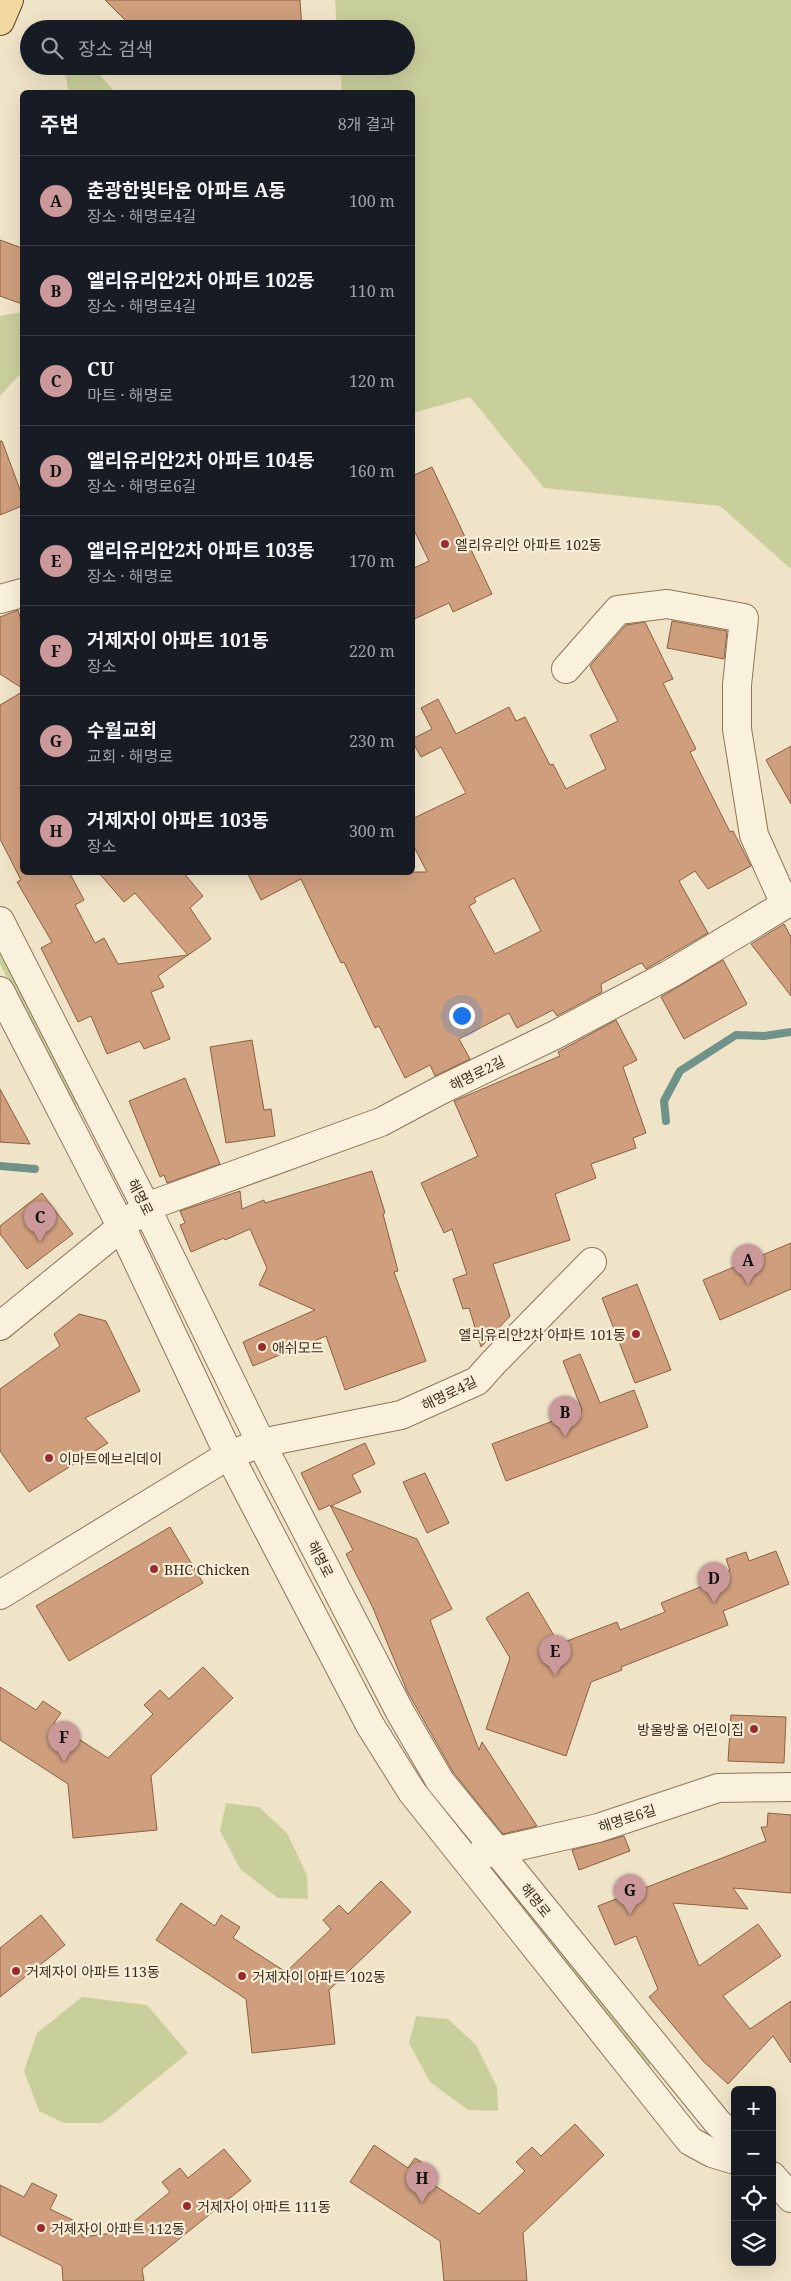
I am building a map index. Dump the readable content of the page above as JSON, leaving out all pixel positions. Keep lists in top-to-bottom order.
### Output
{
  "streets": {
    "street": [
      "해명로2길",
      "해명로",
      "해명로4길",
      "해명로6길"
    ]
  },
  "crossings": [
    ["해명로2길", "해명로"],
    ["해명로", "해명로4길"],
    ["해명로", "해명로6길"]
  ],
  "places": [
    "엘리유리안 아파트 102동",
    "엘리유리안2차 아파트 101동",
    "애쉬모드",
    "이마트에브리데이",
    "BHC Chicken",
    "방울방울 어린이집",
    "거제자이 아파트 113동",
    "거제자이 아파트 102동",
    "거제자이 아파트 111동",
    "거제자이 아파트 112동"
  ],
  "page": {
    "search": "장소 검색",
    "heading": ["주변", "8개 결과"],
    "list": [
      {
        "mark": "A",
        "name": "춘광한빛타운 아파트 A동",
        "note": "장소 · 해명로4길",
        "value": "100 m"
      },
      {
        "mark": "B",
        "name": "엘리유리안2차 아파트 102동",
        "note": "장소 · 해명로4길",
        "value": "110 m"
      },
      {
        "mark": "C",
        "name": "CU",
        "note": "마트 · 해명로",
        "value": "120 m"
      },
      {
        "mark": "D",
        "name": "엘리유리안2차 아파트 104동",
        "note": "장소 · 해명로6길",
        "value": "160 m"
      },
      {
        "mark": "E",
        "name": "엘리유리안2차 아파트 103동",
        "note": "장소 · 해명로",
        "value": "170 m"
      },
      {
        "mark": "F",
        "name": "거제자이 아파트 101동",
        "note": "장소",
        "value": "220 m"
      },
      {
        "mark": "G",
        "name": "수월교회",
        "note": "교회 · 해명로",
        "value": "230 m"
      },
      {
        "mark": "H",
        "name": "거제자이 아파트 103동",
        "note": "장소",
        "value": "300 m"
      }
    ],
    "pins": [
      "C",
      "A",
      "B",
      "D",
      "E",
      "F",
      "G",
      "H"
    ],
    "map_buttons": ["+", "−"]
  }
}
